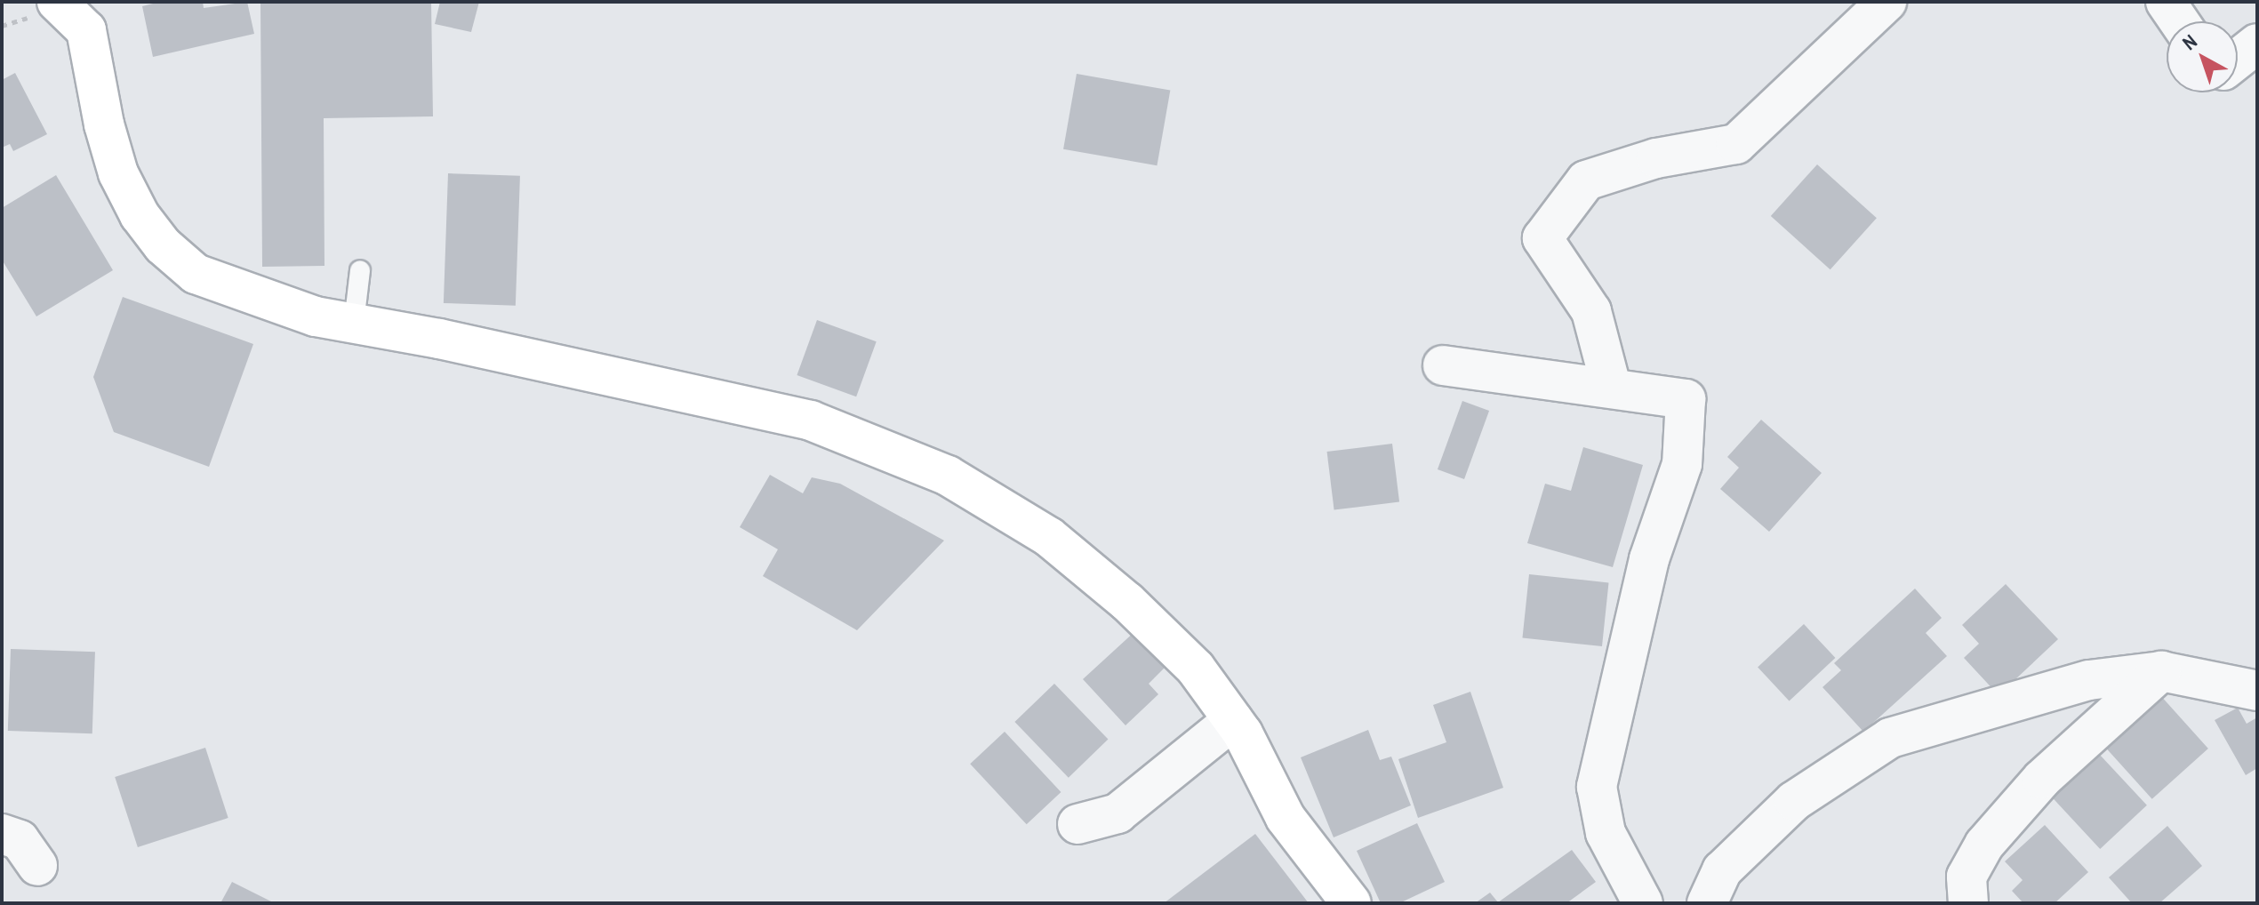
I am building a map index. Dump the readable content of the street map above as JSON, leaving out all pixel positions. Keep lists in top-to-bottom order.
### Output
{
  "north": "top left"
}
